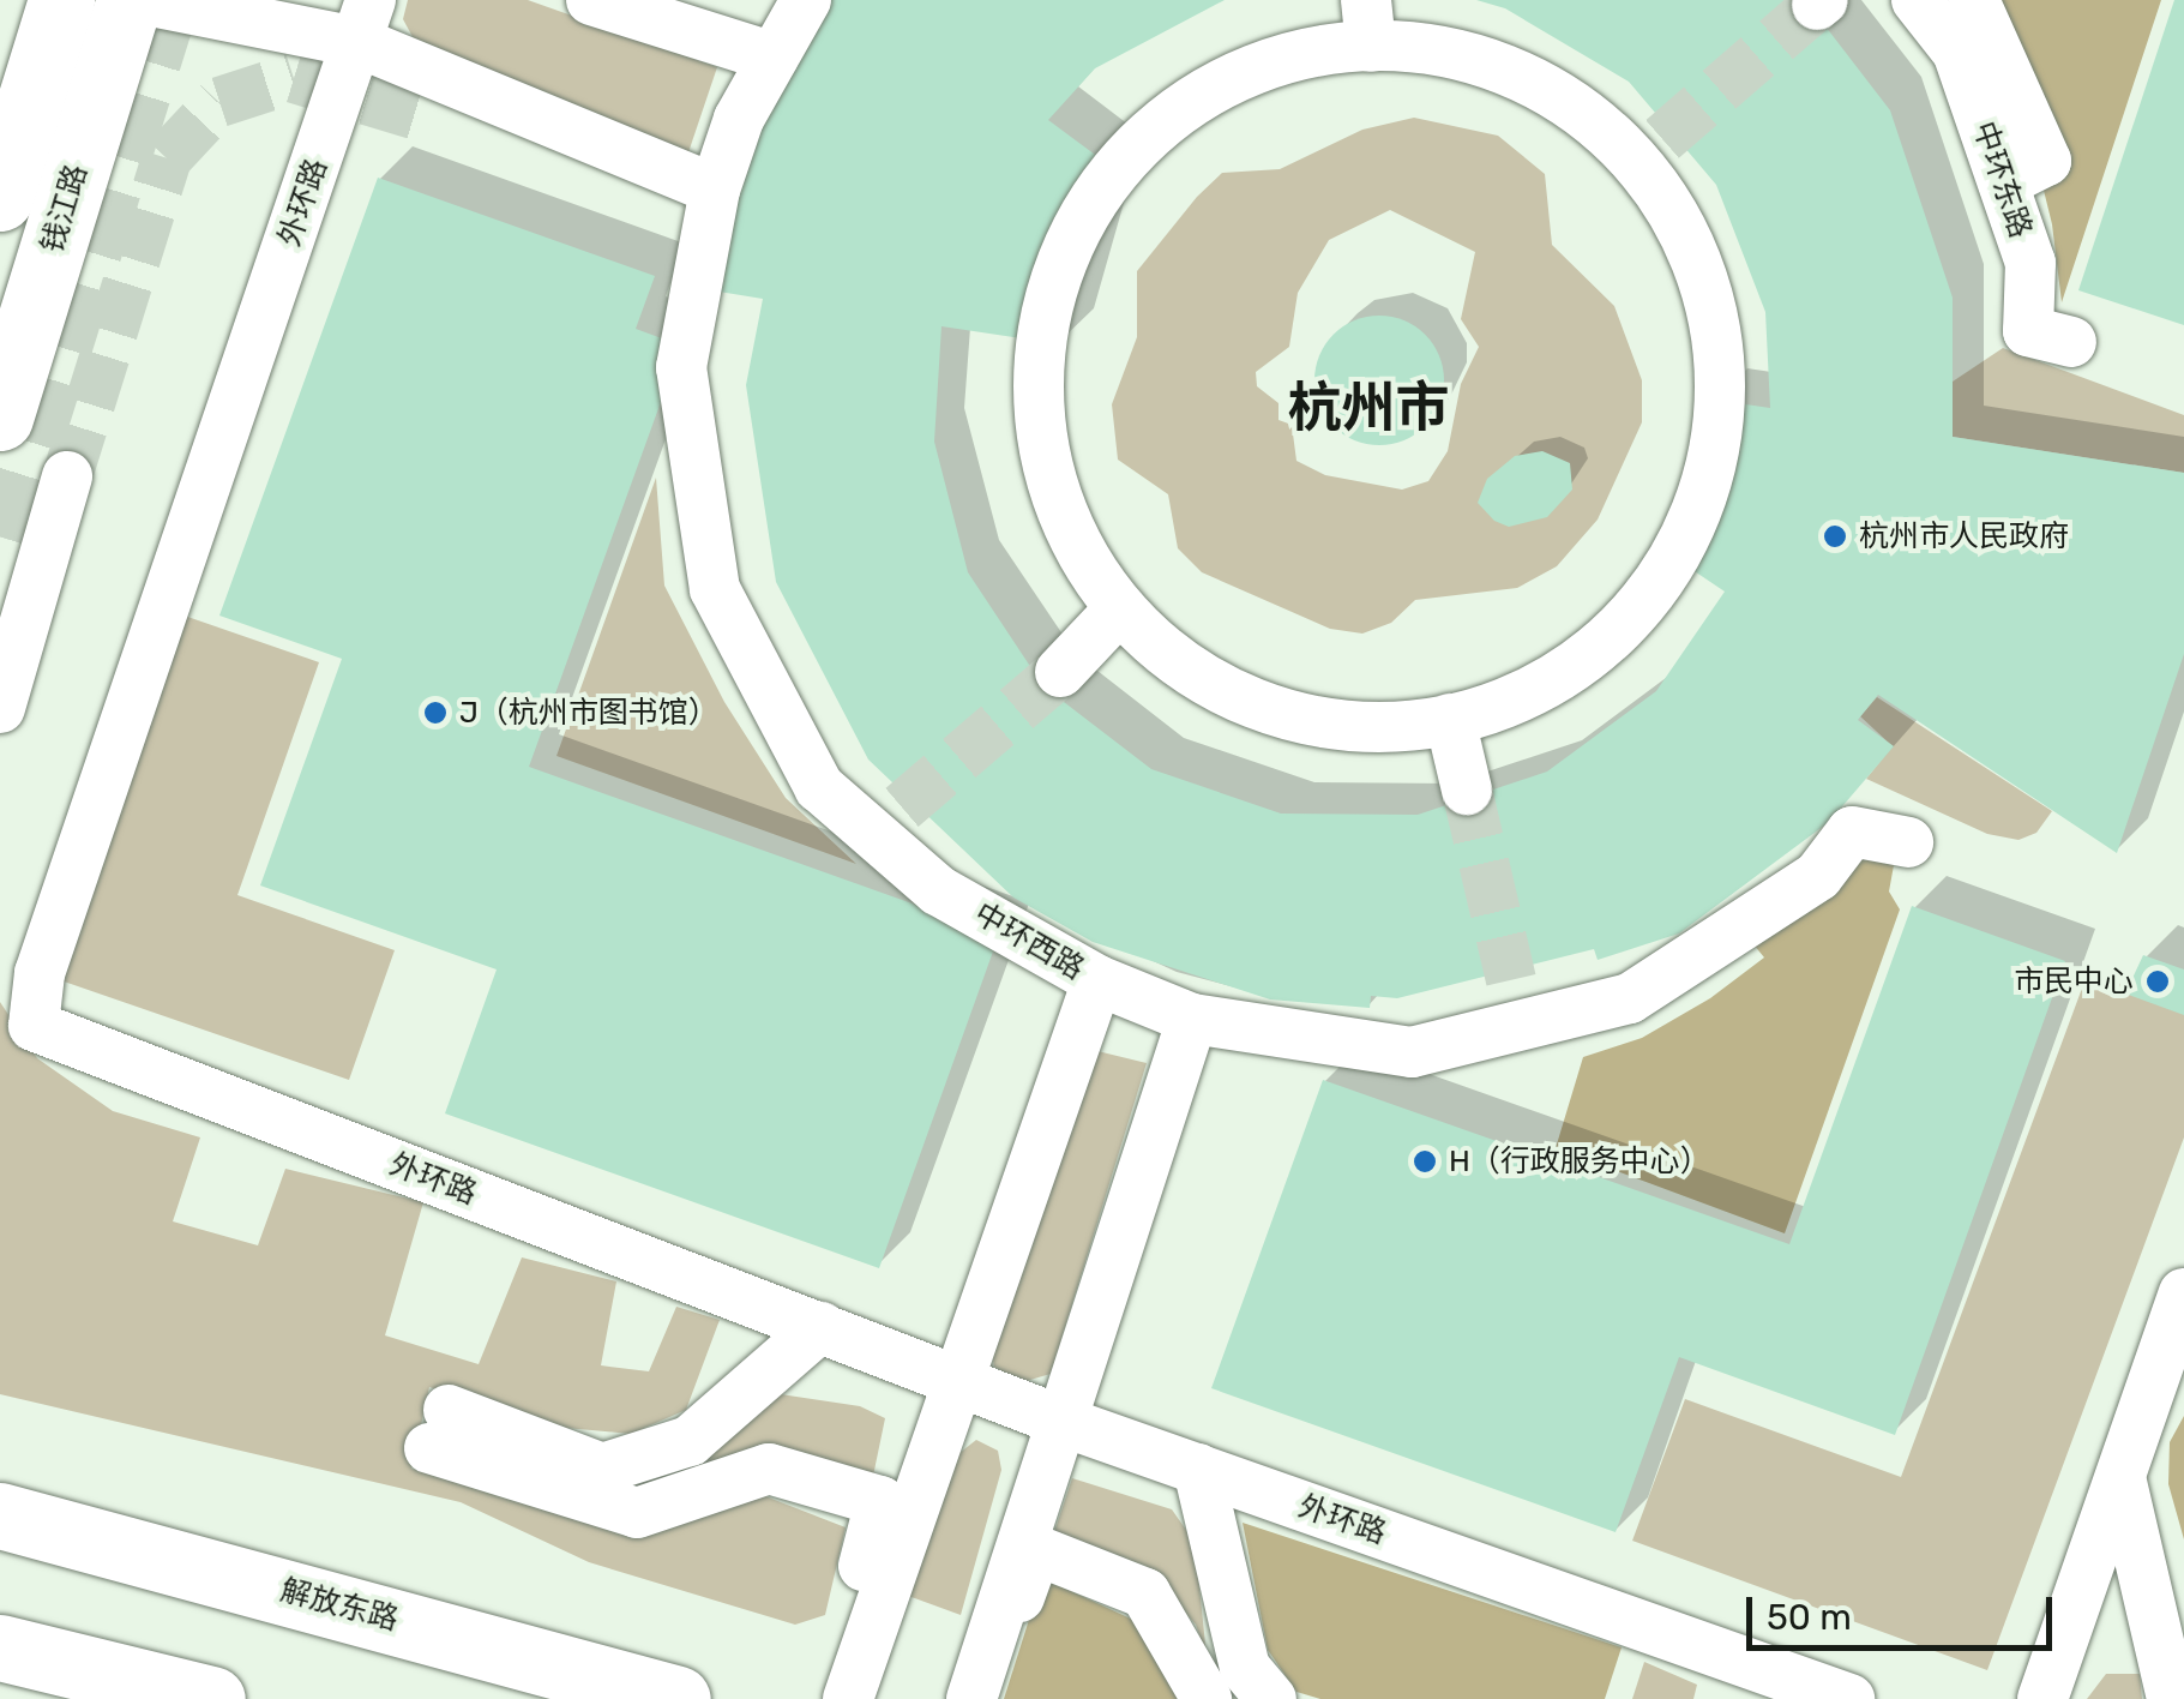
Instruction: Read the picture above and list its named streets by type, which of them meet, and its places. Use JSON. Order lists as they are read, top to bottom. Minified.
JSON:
{"streets":{"main road":["钱江路","解放东路"],"street":["中环东路","外环路","中环西路"]},"districts":["杭州市"],"places":["杭州市人民政府","J（杭州市图书馆）","市民中心","H（行政服务中心）"],"scale_bar":"50 m"}
